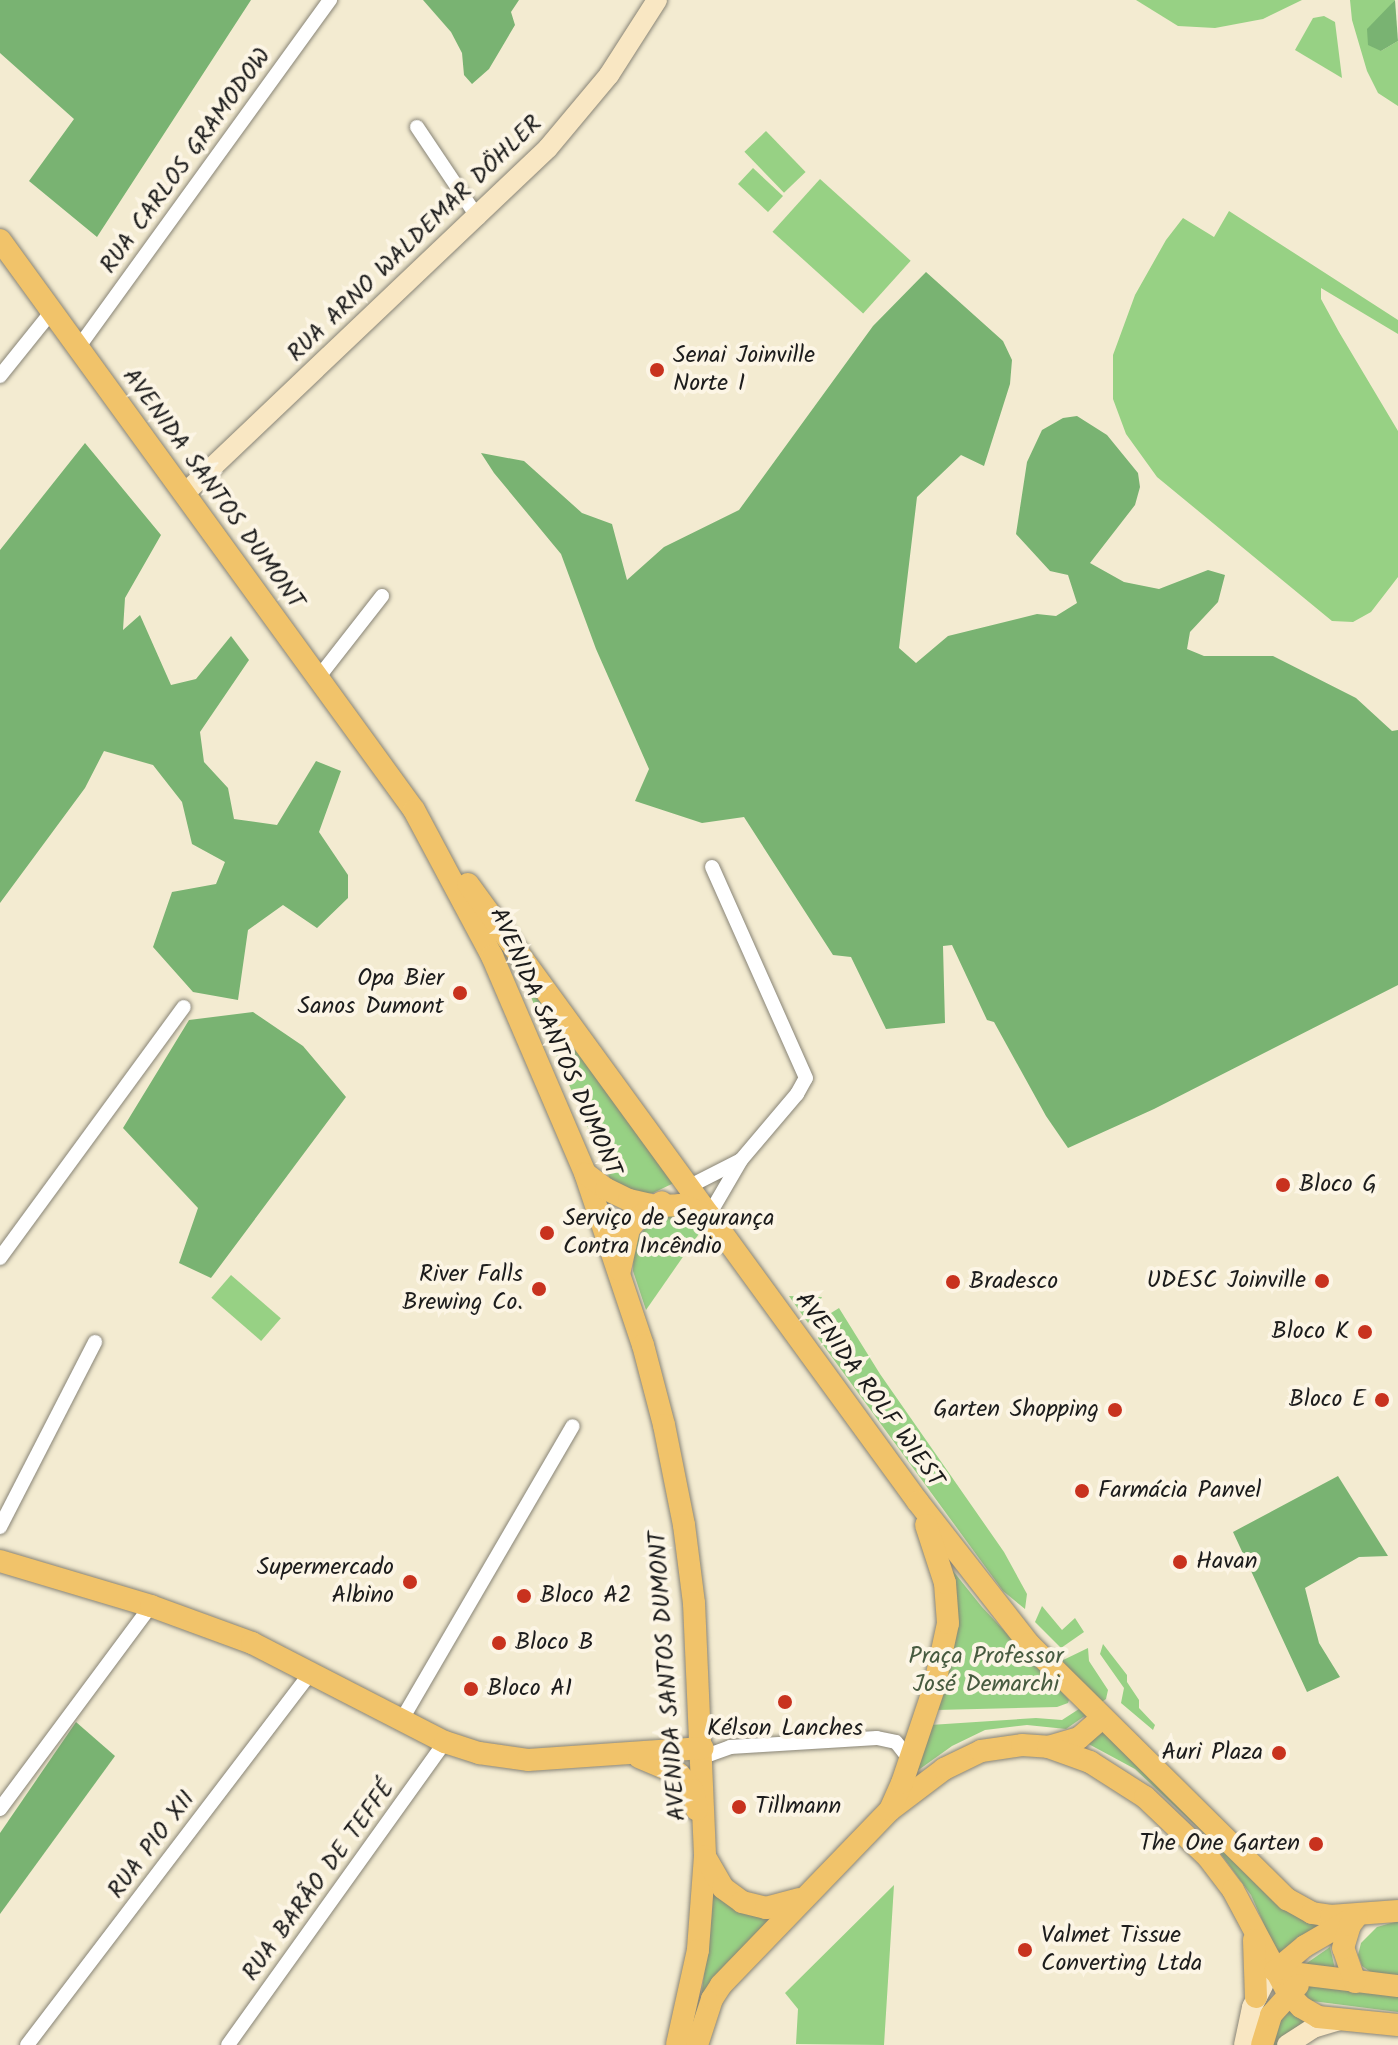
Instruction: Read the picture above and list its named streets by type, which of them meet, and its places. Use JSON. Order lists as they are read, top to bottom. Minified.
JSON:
{"streets":{"main road":["RUA ARNO WALDEMAR DÖHLER","AVENIDA SANTOS DUMONT","AVENIDA ROLF WIEST"],"street":["RUA CARLOS GRAMODOW","RUA PIO XII","RUA BARÃO DE TEFFÉ"]},"crossings":[["RUA CARLOS GRAMODOW","AVENIDA SANTOS DUMONT"],["RUA ARNO WALDEMAR DÖHLER","AVENIDA SANTOS DUMONT"],["AVENIDA SANTOS DUMONT","AVENIDA ROLF WIEST"]],"parks":["Praça Professor José Demarchi"],"places":["Senai Joinville Norte I","Opa Bier Sanos Dumont","Bloco G","Serviço de Segurança Contra Incêndio","UDESC Joinville","Bradesco","River Falls Brewing Co.","Bloco K","Bloco E","Garten Shopping","Farmácia Panvel","Havan","Supermercado Albino","Bloco A2","Bloco B","Bloco A1","Kélson Lanches","Auri Plaza","Tillmann","The One Garten","Valmet Tissue Converting Ltda"]}
